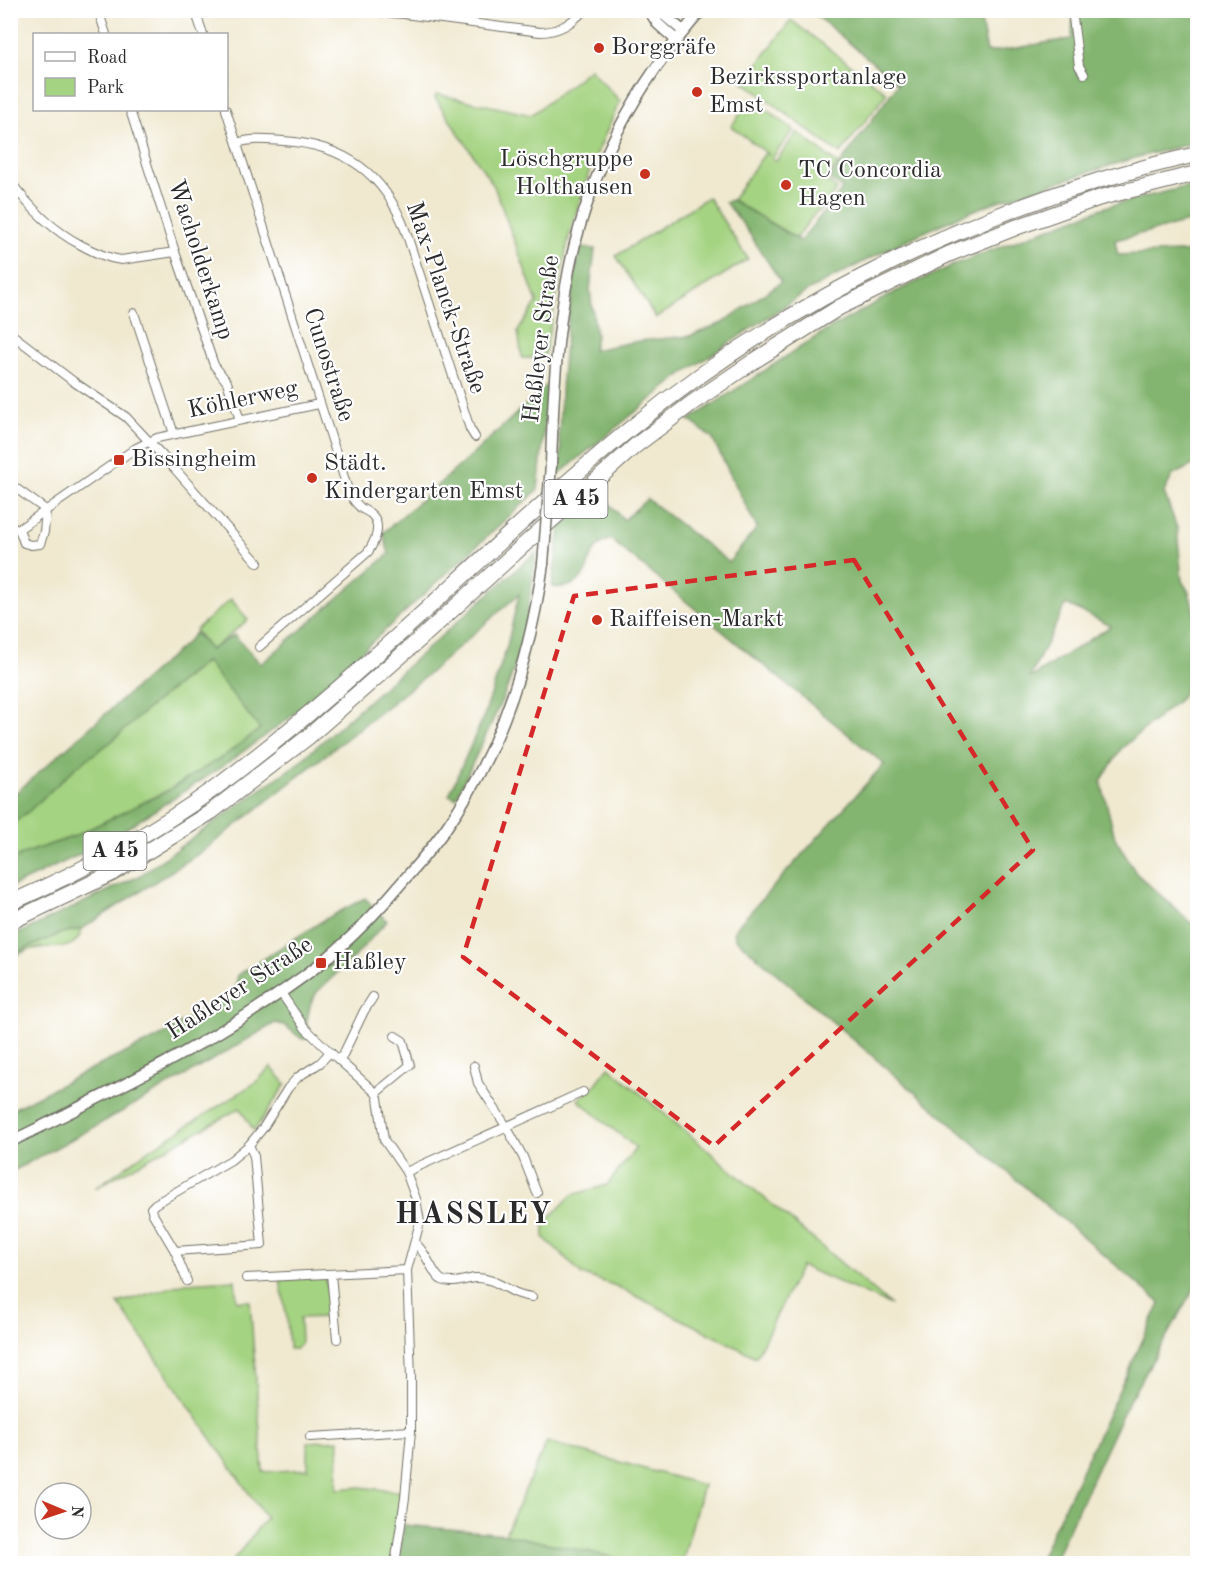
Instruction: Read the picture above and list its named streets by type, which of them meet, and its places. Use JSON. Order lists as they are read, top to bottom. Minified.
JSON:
{"streets":{"highway":["A 45"],"main road":["Haßleyer Straße"],"street":["Wacholderkamp","Max-Planck-Straße","Cunostraße","Köhlerweg"]},"crossings":[["Wacholderkamp","Köhlerweg"],["Max-Planck-Straße","Cunostraße"],["Cunostraße","Köhlerweg"]],"districts":["HASSLEY"],"places":{"other":["Borggräfe","Bezirkssportanlage Emst","Löschgruppe Holthausen","TC Concordia Hagen","Städt. Kindergarten Emst","Raiffeisen-Markt"],"transit":["Bissingheim","Haßley"]},"legend":["Road","Park"],"north":"right"}
